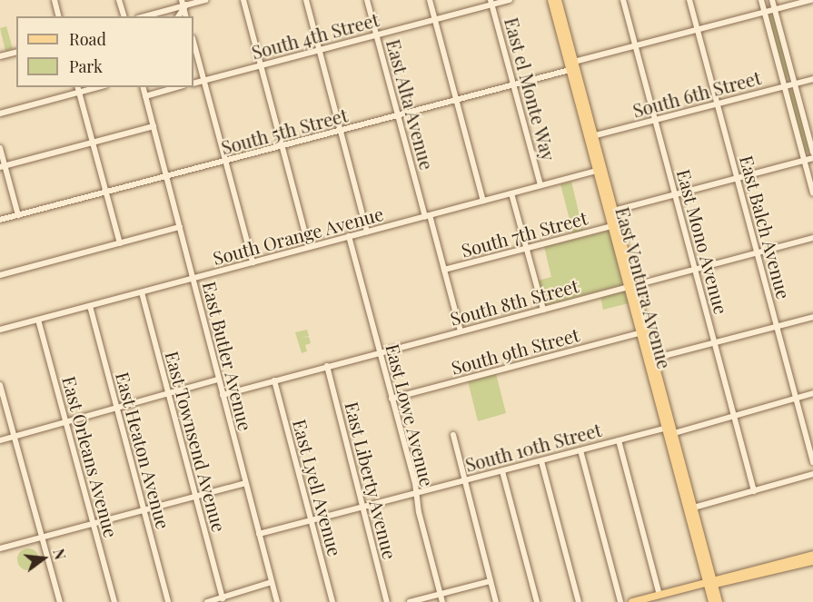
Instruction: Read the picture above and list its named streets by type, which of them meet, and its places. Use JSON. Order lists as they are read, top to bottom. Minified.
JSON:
{"streets":{"main road":["East Ventura Avenue"],"street":["South 4th Street","East el Monte Way","South 6th Street","East Alta Avenue","South 5th Street","East Balch Avenue","South 7th Street","South Orange Avenue","East Mono Avenue","South 8th Street","South 9th Street","East Butler Avenue","East Lowe Avenue","East Townsend Avenue","South 10th Street","East Heaton Avenue","East Orleans Avenue","East Liberty Avenue","East Lyell Avenue"]},"crossings":[["South 4th Street","East el Monte Way"],["South 4th Street","East Alta Avenue"],["East el Monte Way","South 5th Street"],["East el Monte Way","South Orange Avenue"],["South 6th Street","East Balch Avenue"],["South 6th Street","East Mono Avenue"],["South 6th Street","East Ventura Avenue"],["East Alta Avenue","South 5th Street"],["East Alta Avenue","South 7th Street"],["East Alta Avenue","South Orange Avenue"],["East Alta Avenue","South 8th Street"],["South 5th Street","East Balch Avenue"],["South 5th Street","East Mono Avenue"],["South 5th Street","East Ventura Avenue"],["South 5th Street","East Butler Avenue"],["East Balch Avenue","South 8th Street"],["South 7th Street","East Ventura Avenue"],["South Orange Avenue","East Ventura Avenue"],["South Orange Avenue","East Butler Avenue"],["South Orange Avenue","East Lowe Avenue"],["South Orange Avenue","East Townsend Avenue"],["South Orange Avenue","East Heaton Avenue"],["South Orange Avenue","East Orleans Avenue"],["East Mono Avenue","South 8th Street"],["East Ventura Avenue","South 8th Street"],["East Ventura Avenue","South 9th Street"],["East Ventura Avenue","South 10th Street"],["South 8th Street","East Butler Avenue"],["South 8th Street","East Lowe Avenue"],["South 8th Street","East Liberty Avenue"],["South 8th Street","East Lyell Avenue"],["South 9th Street","East Lowe Avenue"],["East Butler Avenue","South 10th Street"],["East Lowe Avenue","South 10th Street"],["South 10th Street","East Liberty Avenue"],["South 10th Street","East Lyell Avenue"]],"legend":["Road","Park"],"north":"right"}
